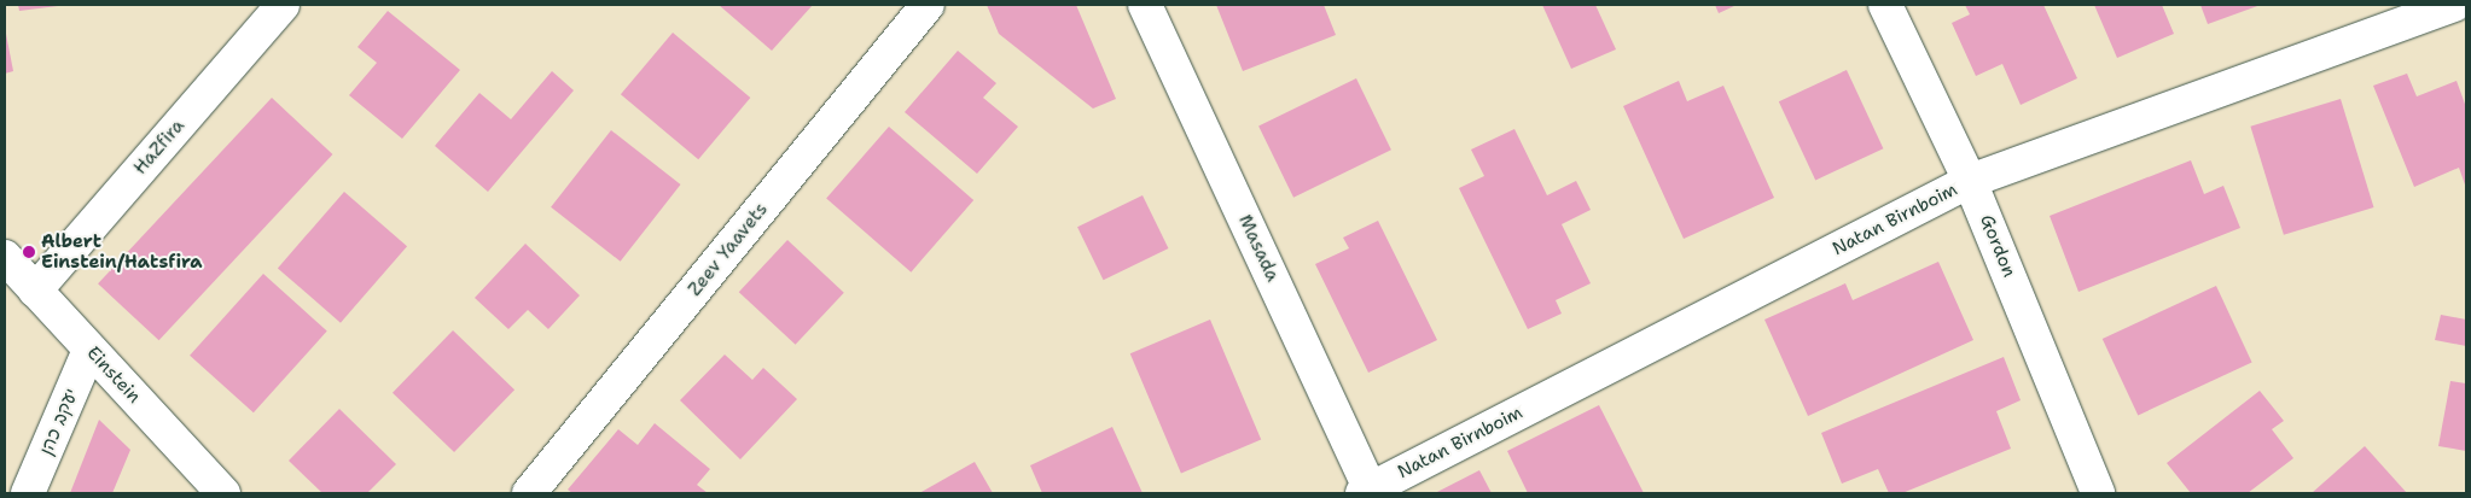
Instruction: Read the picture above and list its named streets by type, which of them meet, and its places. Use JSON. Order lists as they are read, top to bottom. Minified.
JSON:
{"streets":{"street":["HaZfira","Natan Birnboim","Gordon","Masada","Zeev Yaavets","Einstein","יעקב כהן"]},"crossings":[["HaZfira","Einstein"],["Natan Birnboim","Gordon"],["Natan Birnboim","Masada"],["Einstein","יעקב כהן"]],"places":["Albert Einstein/Hatsfira"]}
